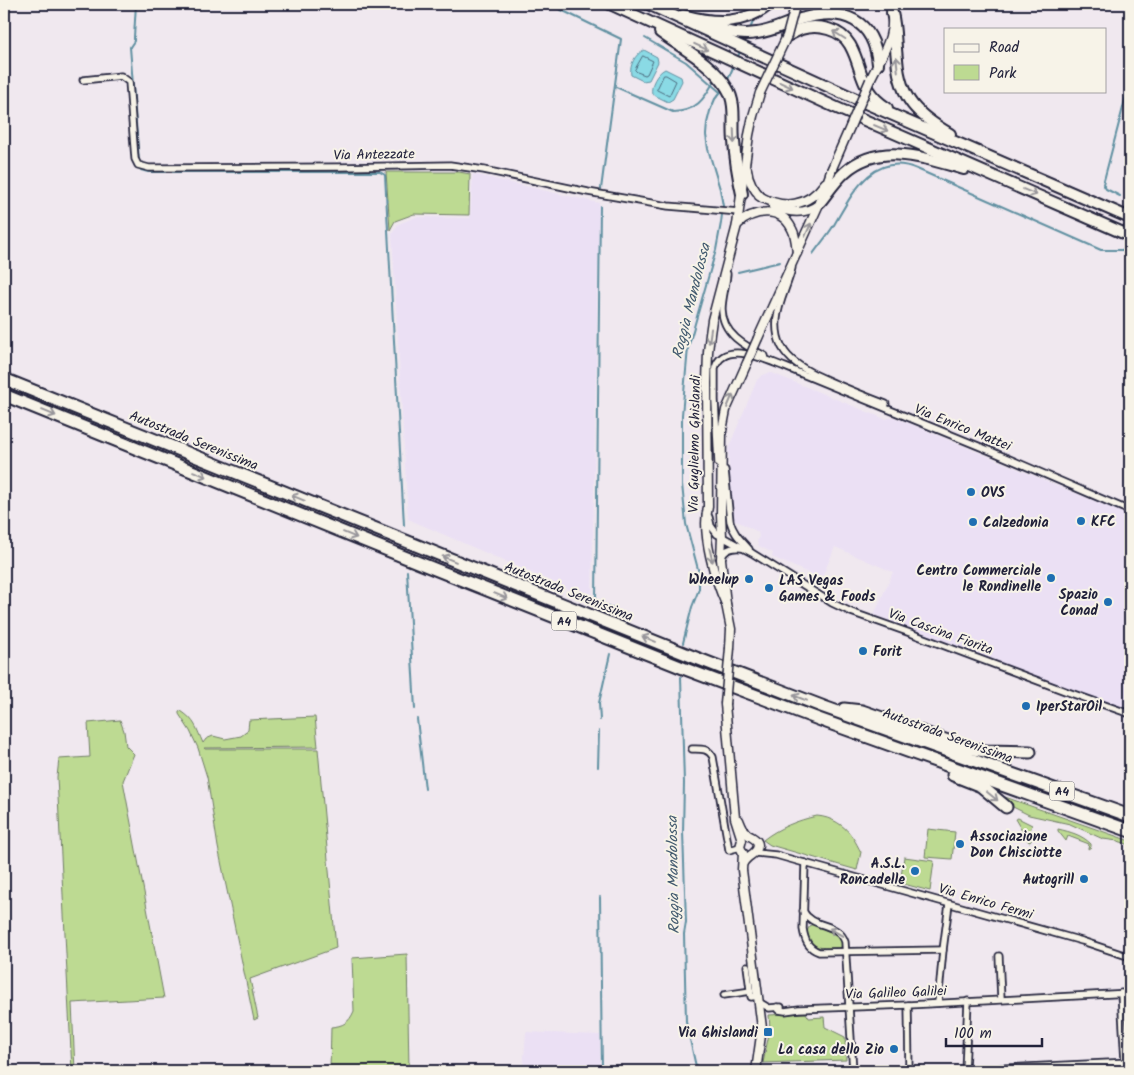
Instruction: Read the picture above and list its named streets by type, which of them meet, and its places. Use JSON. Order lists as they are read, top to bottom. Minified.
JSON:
{"streets":{"highway":["Autostrada Serenissima","A4"],"street":["Via Antezzate","Via Enrico Mattei","Via Guglielmo Ghislandi","Via Cascina Fiorita","Via Enrico Fermi","Via Galileo Galilei"]},"crossings":[["Via Antezzate","Via Guglielmo Ghislandi"],["Via Guglielmo Ghislandi","Via Enrico Fermi"]],"water":["Roggia Mandolossa"],"places":{"other":["OVS","KFC","Calzedonia","Centro Commerciale le Rondinelle","Wheelup","LAS Vegas Games & Foods","Spazio Conad","Forit","IperStarOil","Associazione Don Chisciotte","A.S.L. Roncadelle","Autogrill","La casa dello Zio"],"transit":["Via Ghislandi"]},"legend":["Road","Park"],"scale_bar":"100 m"}
